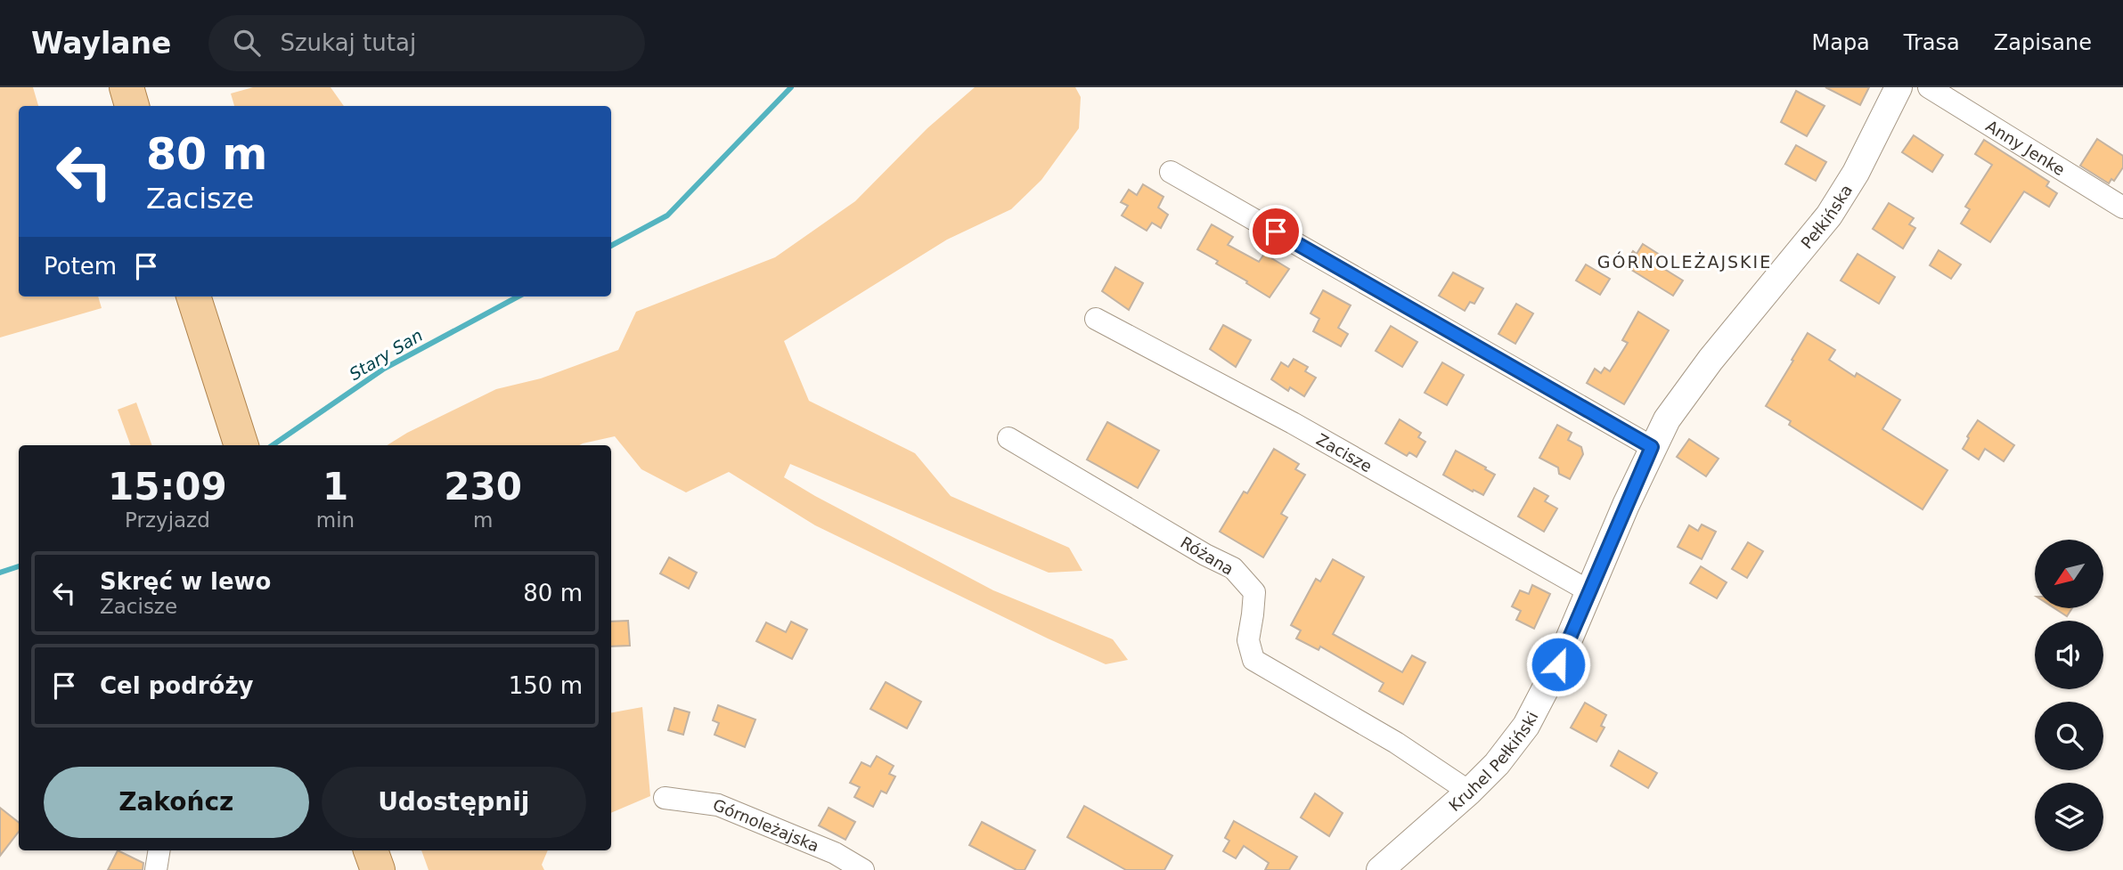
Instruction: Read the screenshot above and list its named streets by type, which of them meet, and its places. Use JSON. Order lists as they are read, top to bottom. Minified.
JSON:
{"streets":{"street":["Anny Jenke","Pełkińska","Zacisze","Różana","Kruhel Pełkiński","Górnoleżajska"]},"crossings":[["Pełkińska","Kruhel Pełkiński"],["Zacisze","Kruhel Pełkiński"],["Różana","Kruhel Pełkiński"]],"districts":["GÓRNOLEŻAJSKIE"],"water":["Stary San"],"north":"bottom left","page":{"header":"Waylane","search":"Szukaj tutaj","nav":["Mapa","Trasa","Zapisane"],"turn":["80 m","Zacisze"],"then":"Potem","eta":["15:09","Przyjazd","1","min","230","m"],"list":[{"name":"Skręć w lewo","note":"Zacisze","value":"80 m"},{"name":"Cel podróży","value":"150 m"}],"buttons":["Zakończ","Udostępnij"]}}
